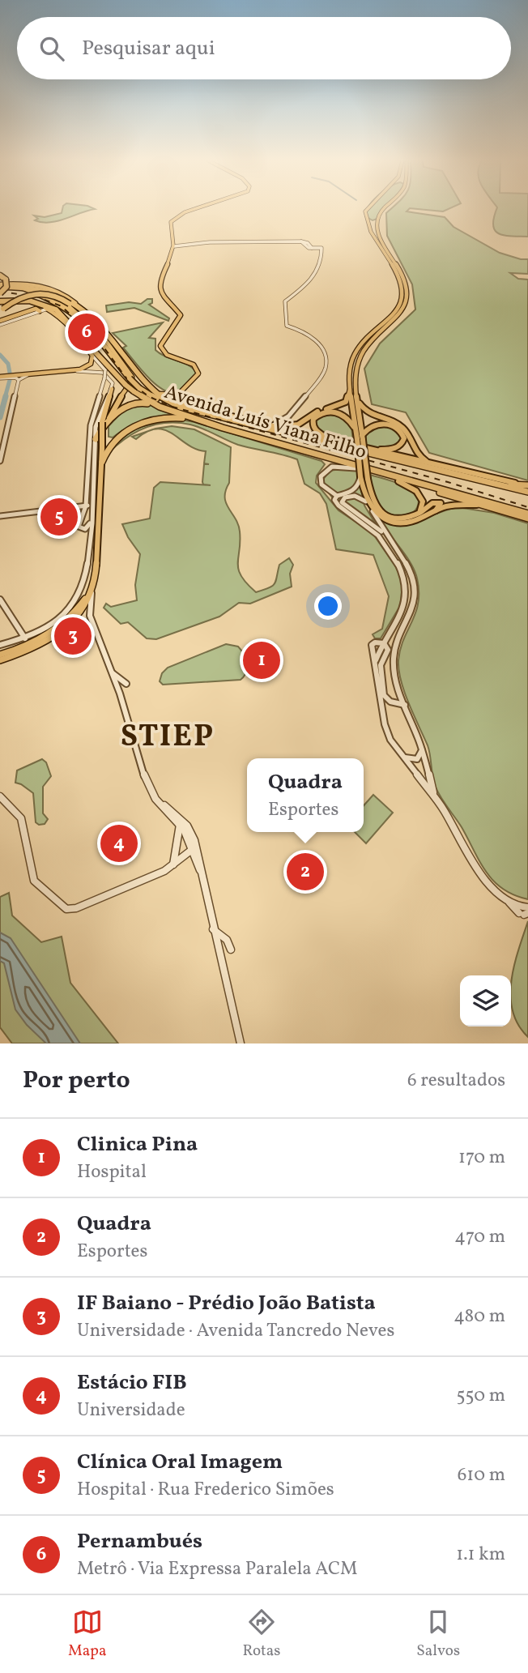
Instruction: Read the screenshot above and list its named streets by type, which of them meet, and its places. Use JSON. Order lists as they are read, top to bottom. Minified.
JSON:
{"streets":{"highway":["Avenida Luís Viana Filho"]},"districts":["STIEP"],"page":{"search":"Pesquisar aqui","pins":["6","5","3","1","4","2"],"popup":["Quadra","Esportes"],"heading":["Por perto","6 resultados"],"list":[{"mark":"1","name":"Clinica Pina","note":"Hospital","value":"170 m"},{"mark":"2","name":"Quadra","note":"Esportes","value":"470 m"},{"mark":"3","name":"IF Baiano - Prédio João Batista","note":"Universidade · Avenida Tancredo Neves","value":"480 m"},{"mark":"4","name":"Estácio FIB","note":"Universidade","value":"550 m"},{"mark":"5","name":"Clínica Oral Imagem","note":"Hospital · Rua Frederico Simões","value":"610 m"},{"mark":"6","name":"Pernambués","note":"Metrô · Via Expressa Paralela ACM","value":"1.1 km"}],"nav":["Mapa","Rotas","Salvos"]}}
